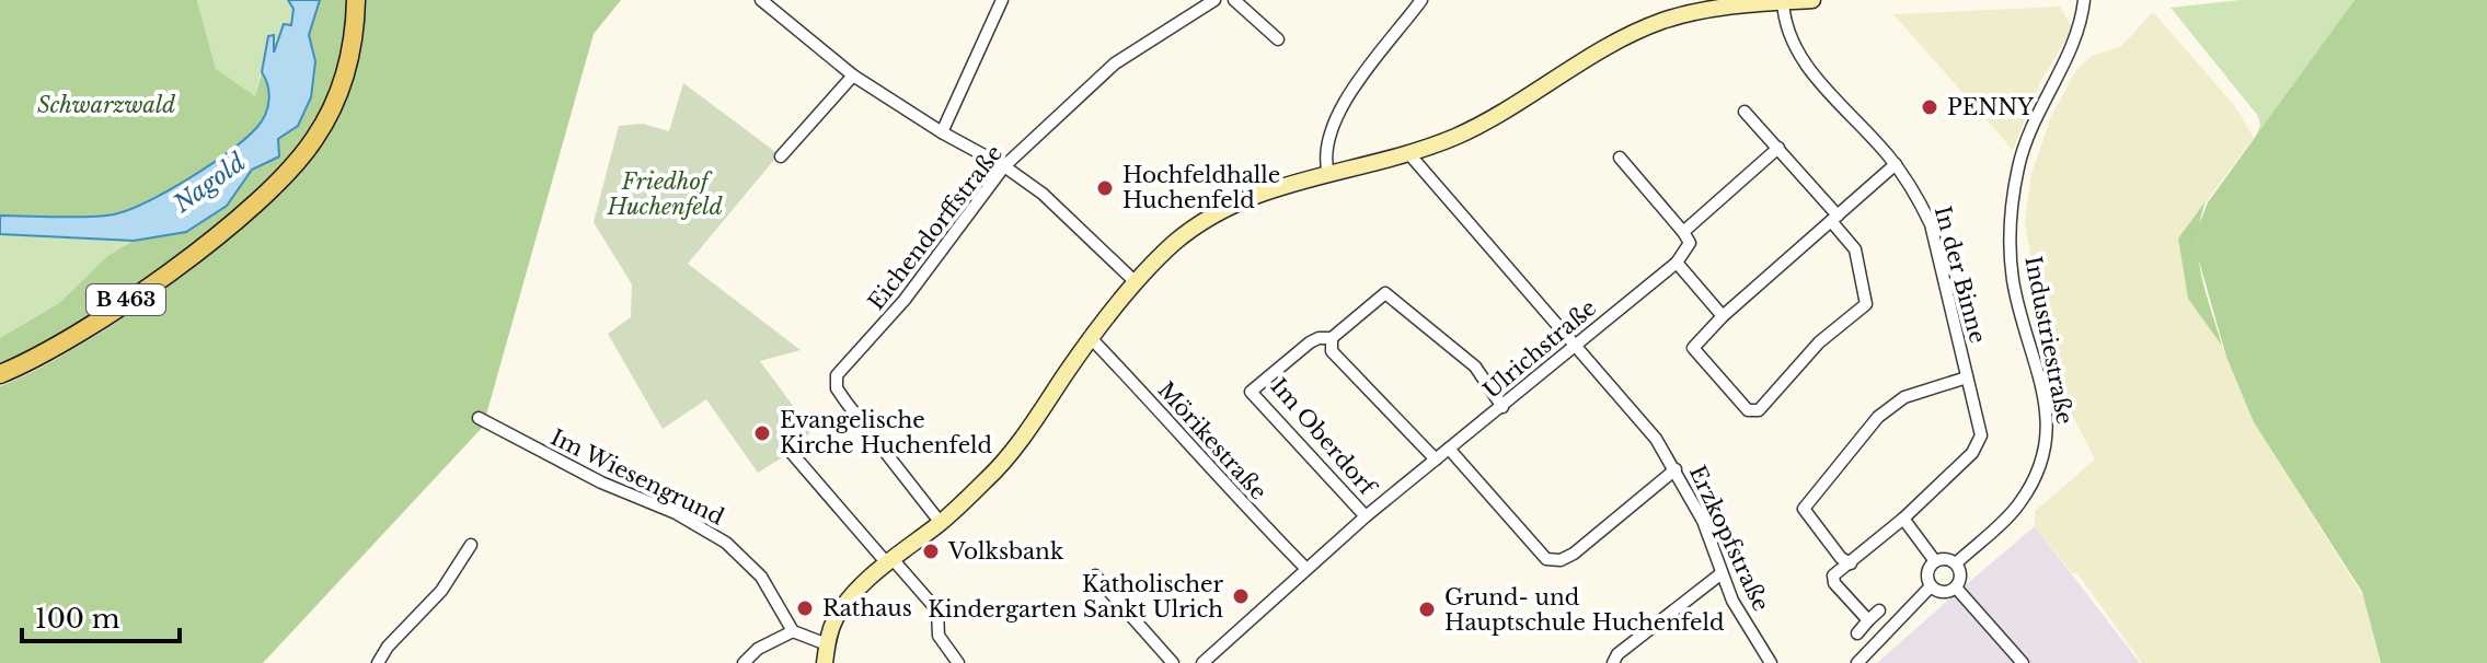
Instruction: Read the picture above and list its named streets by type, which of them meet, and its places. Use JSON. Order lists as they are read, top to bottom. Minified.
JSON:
{"streets":{"main road":["B 463"],"street":["Eichendorffstraße","In der Binne","Industriestraße","Ulrichstraße","Im Oberdorf","Mörikestraße","Im Wiesengrund","Erzkopfstraße"]},"crossings":[["Ulrichstraße","Im Oberdorf"],["Ulrichstraße","Mörikestraße"],["Ulrichstraße","Erzkopfstraße"]],"water":["Nagold"],"parks":["Schwarzwald","Friedhof Huchenfeld"],"places":["PENNY","Hochfeldhalle Huchenfeld","Evangelische Kirche Huchenfeld","Volksbank","Katholischer Kindergarten Sankt Ulrich","Rathaus","Grund- und Hauptschule Huchenfeld"],"scale_bar":"100 m"}
